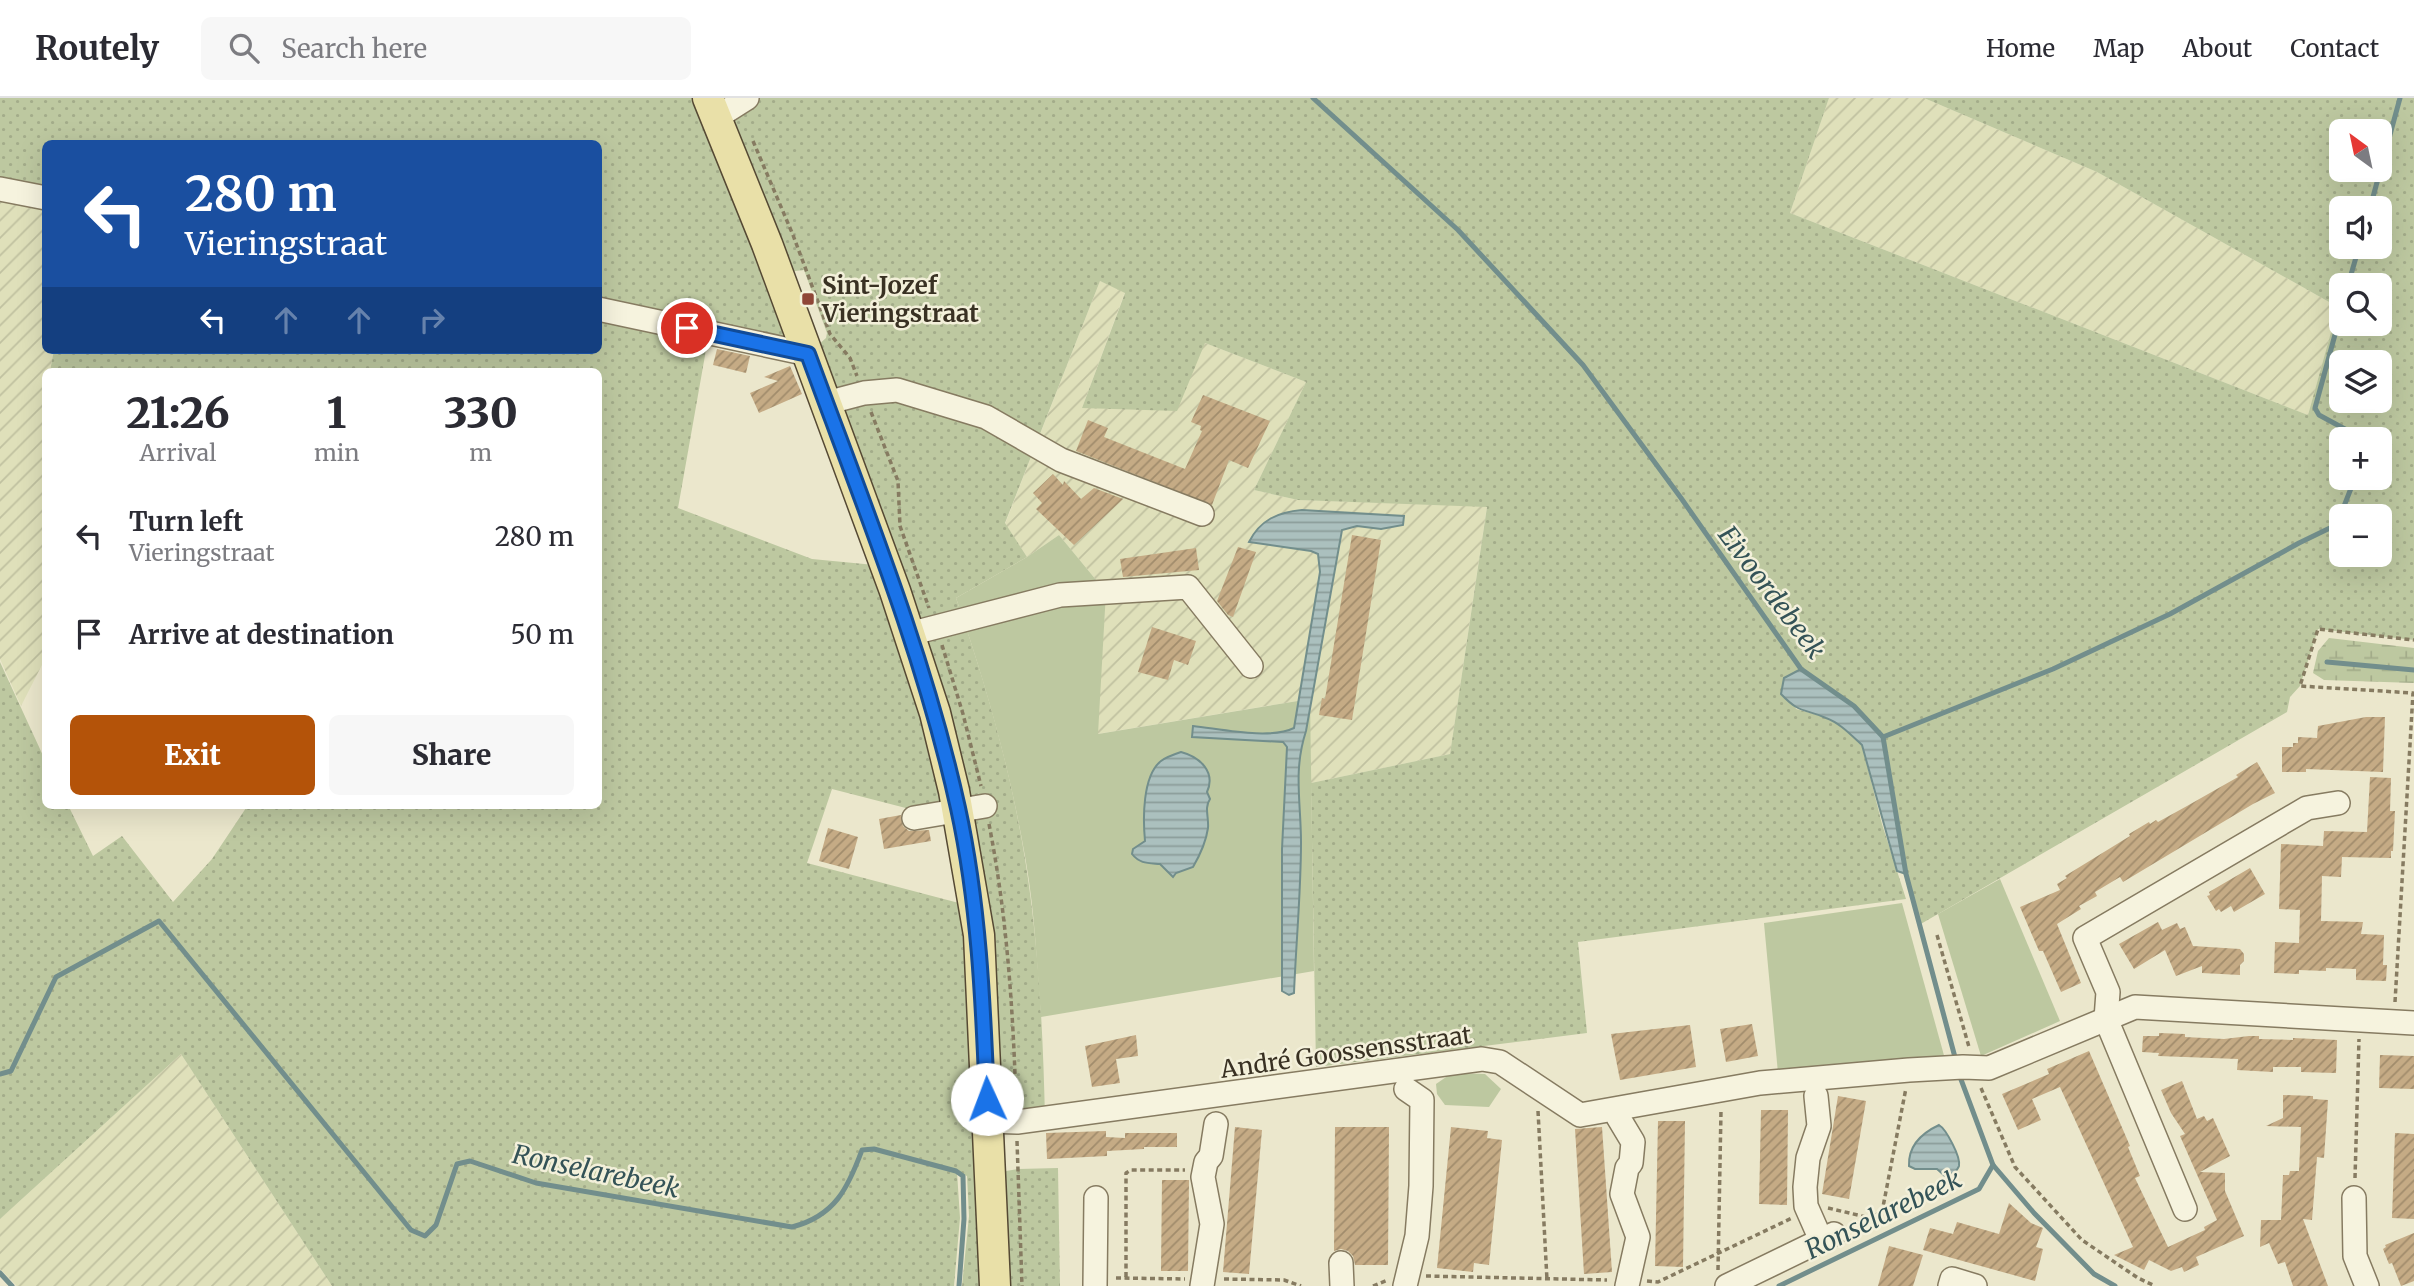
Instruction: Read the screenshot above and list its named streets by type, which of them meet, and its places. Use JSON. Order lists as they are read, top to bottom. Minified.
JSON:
{"streets":{"street":["André Goossensstraat"]},"water":["Eivoordebeek","Ronselarebeek"],"places":{"transit":["Sint-Jozef Vieringstraat"]},"north":"top left","page":{"header":"Routely","search":"Search here","nav":["Home","Map","About","Contact"],"map_buttons":["+","−"],"turn":["280 m","Vieringstraat"],"eta":["21:26","Arrival","1","min","330","m"],"list":[{"name":"Turn left","note":"Vieringstraat","value":"280 m"},{"name":"Arrive at destination","value":"50 m"}],"buttons":["Exit","Share"]}}
